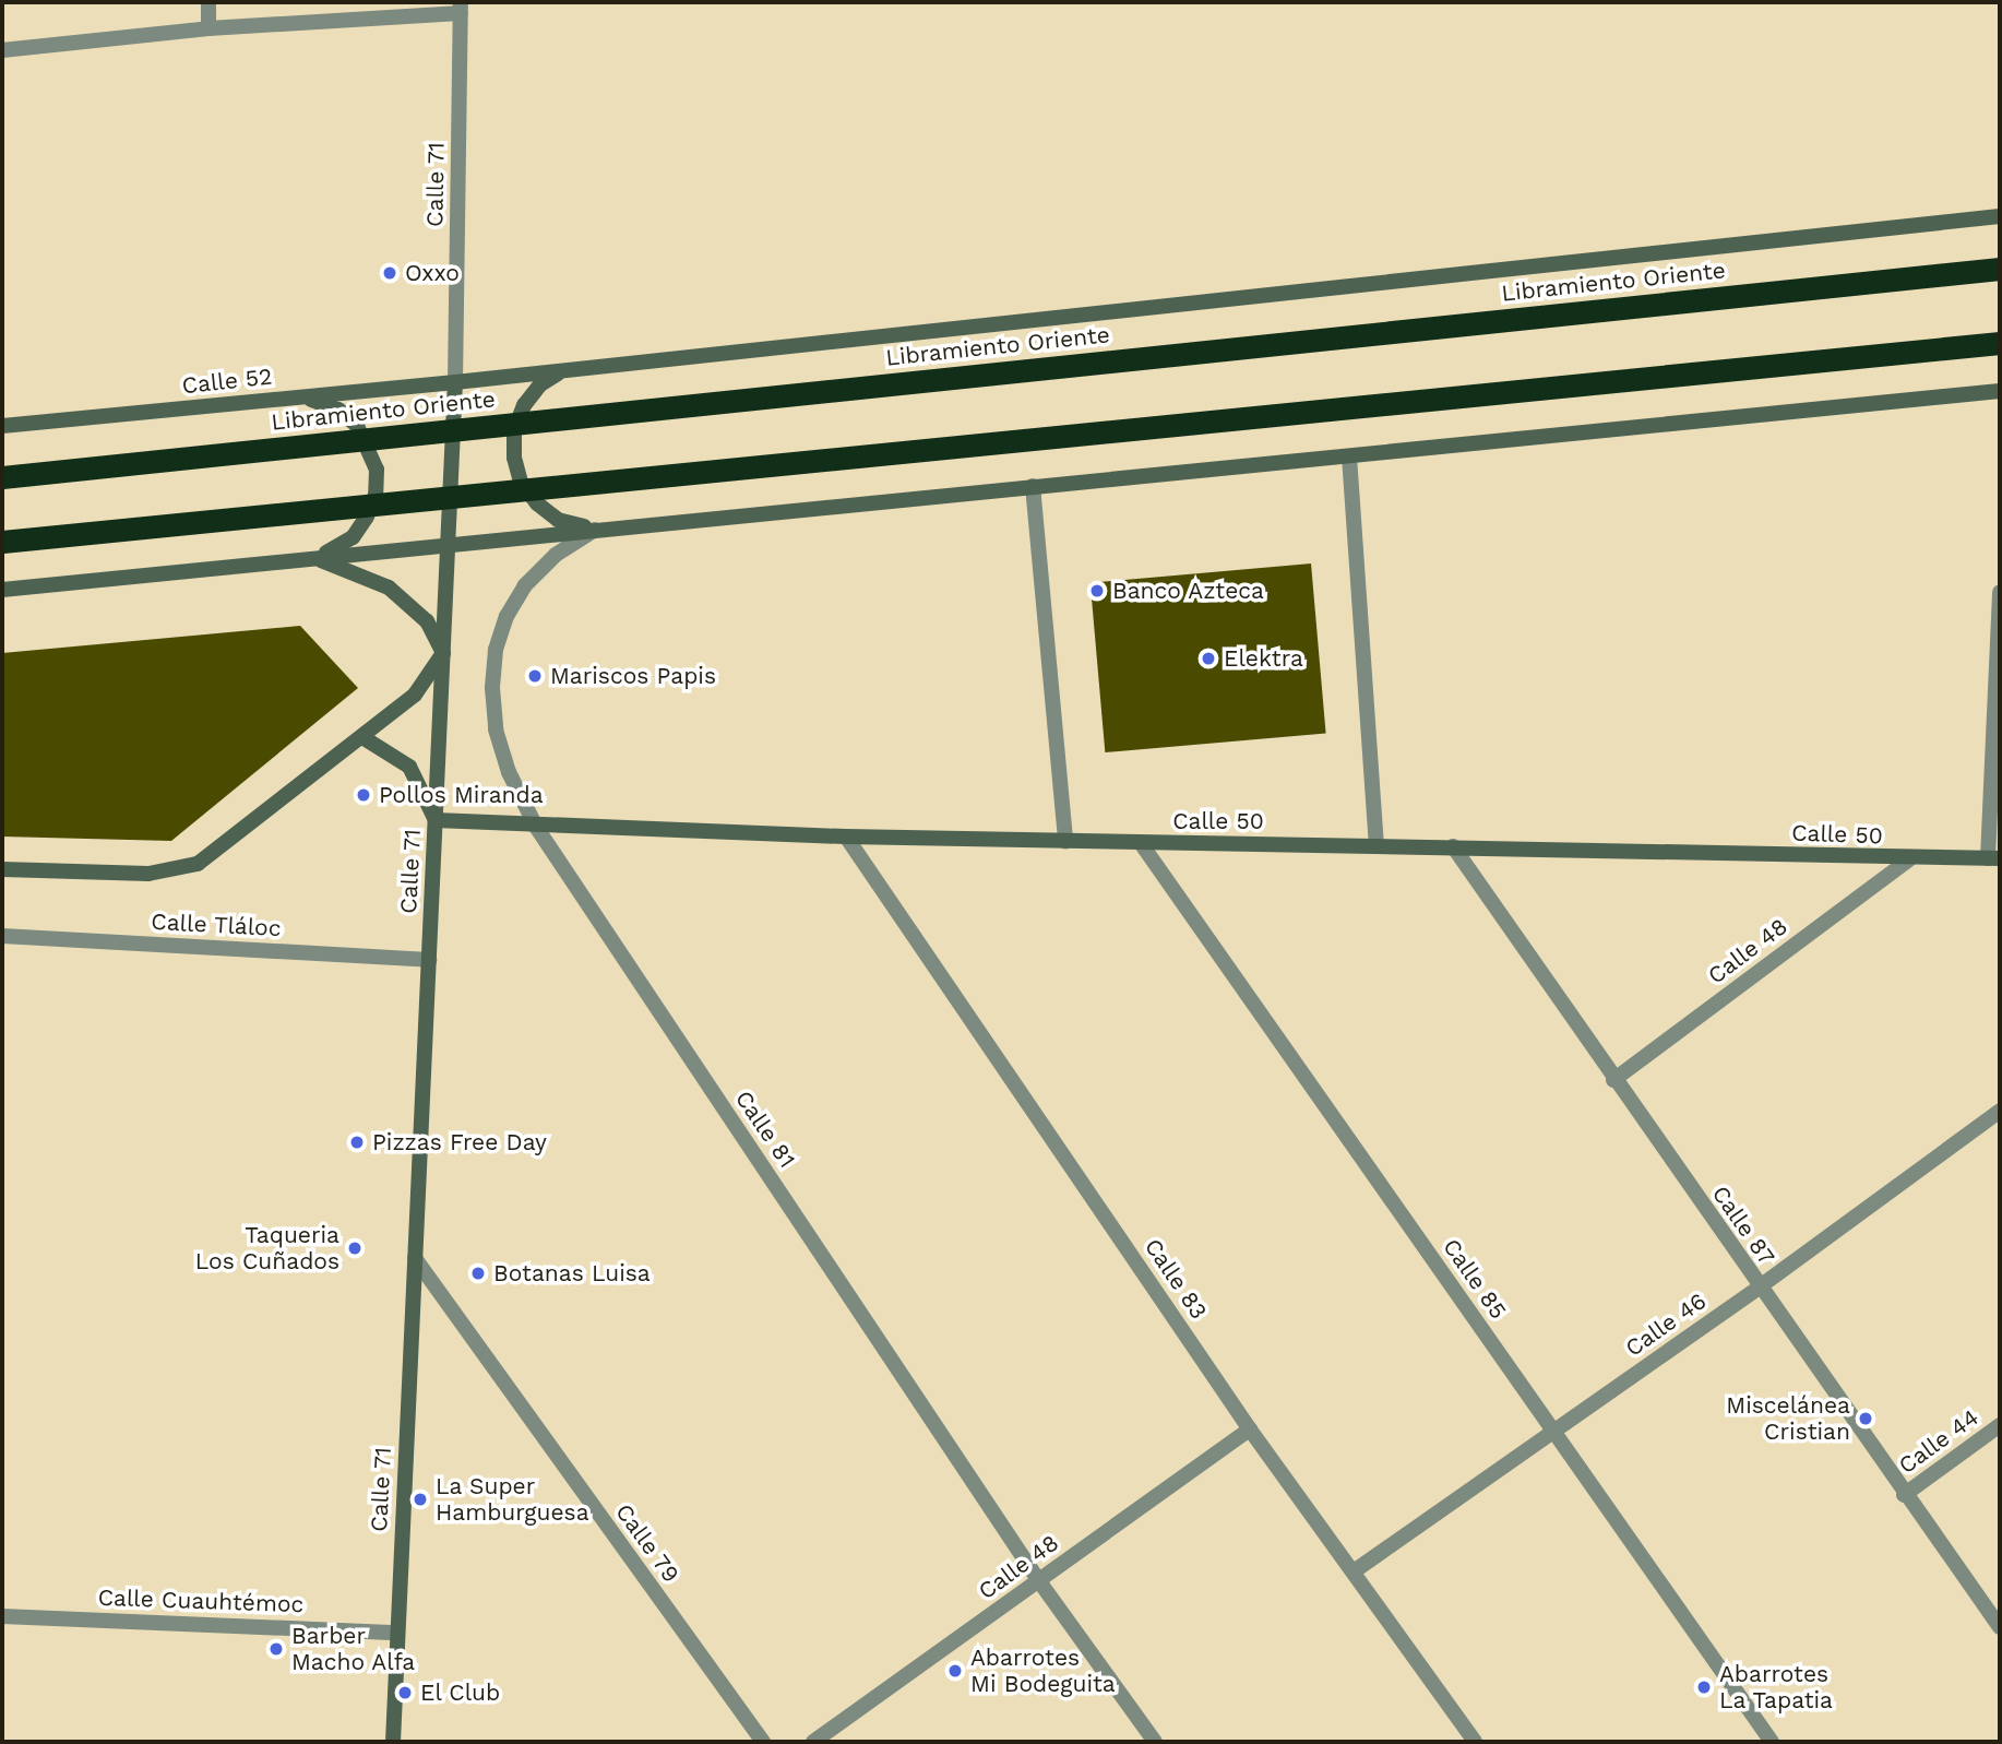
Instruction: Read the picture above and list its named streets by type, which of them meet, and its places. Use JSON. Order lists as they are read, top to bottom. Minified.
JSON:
{"streets":{"highway":["Libramiento Oriente"],"main road":["Calle 71","Calle 52","Calle 50","Calle Tláloc"],"street":["Calle 48","Calle 81","Calle 87","Calle 83","Calle 85","Calle 46","Calle 44","Calle 79","Calle Cuauhtémoc"]},"crossings":[["Calle 71","Libramiento Oriente"],["Calle 71","Calle 52"],["Calle 71","Calle 50"],["Calle 71","Calle Tláloc"],["Calle 71","Calle 79"],["Calle 71","Calle Cuauhtémoc"],["Libramiento Oriente","Calle 52"],["Calle 50","Calle 48"],["Calle 50","Calle 81"],["Calle 50","Calle 87"],["Calle 50","Calle 83"],["Calle 50","Calle 85"],["Calle 48","Calle 81"],["Calle 48","Calle 87"],["Calle 48","Calle 83"],["Calle 87","Calle 46"],["Calle 87","Calle 44"],["Calle 83","Calle 46"],["Calle 85","Calle 46"]],"places":["Oxxo","Banco Azteca","Elektra","Mariscos Papis","Pollos Miranda","Pizzas Free Day","Taqueria Los Cuñados","Botanas Luisa","Miscelánea Cristian","La Super Hamburguesa","Barber Macho Alfa","Abarrotes Mi Bodeguita","Abarrotes La Tapatia","El Club"]}
